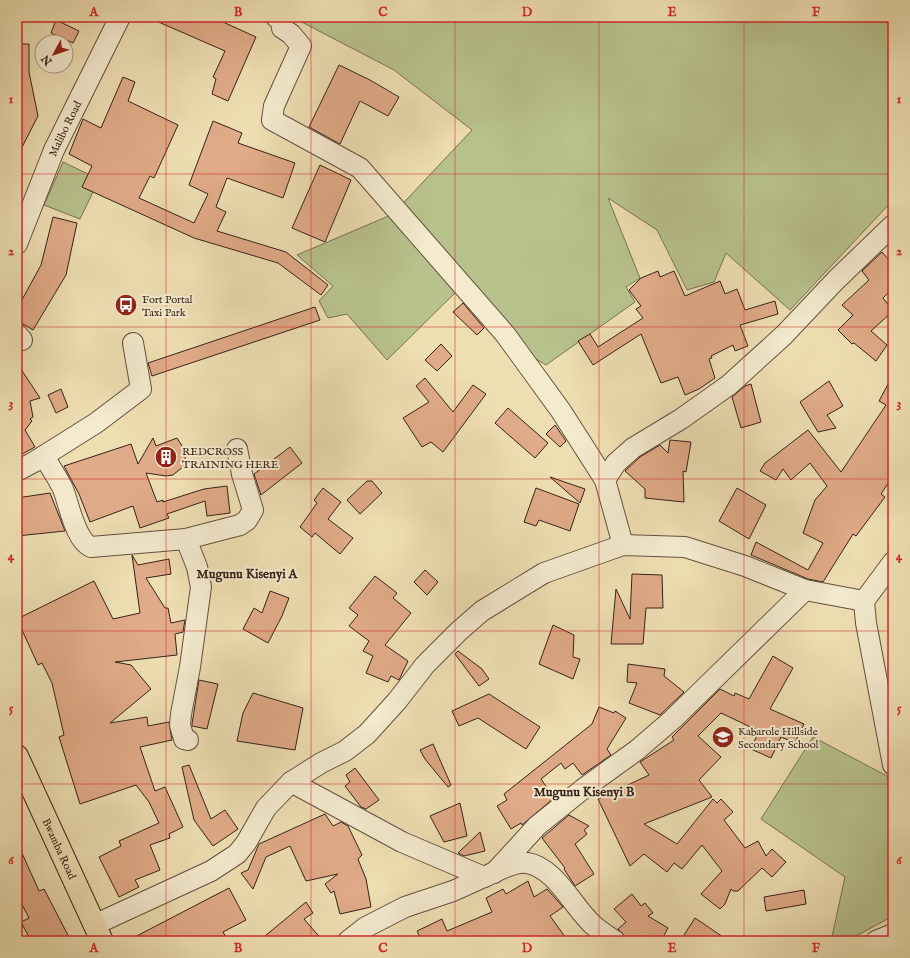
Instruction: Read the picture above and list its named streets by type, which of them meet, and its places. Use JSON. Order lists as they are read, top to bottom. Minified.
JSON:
{"streets":{"main road":["Bwamba Road"],"street":["Malibo Road"]},"districts":["Mugunu Kisenyi A","Mugunu Kisenyi B"],"places":{"bus stop":["Fort Portal Taxi Park"],"building":["REDCROSS TRAINING HERE"],"school or university":["Kabarole Hillside Secondary School"]},"north":"bottom left","grid":{"columns":["A","B","C","D","E","F"],"rows":["1","2","3","4","5","6"]}}
